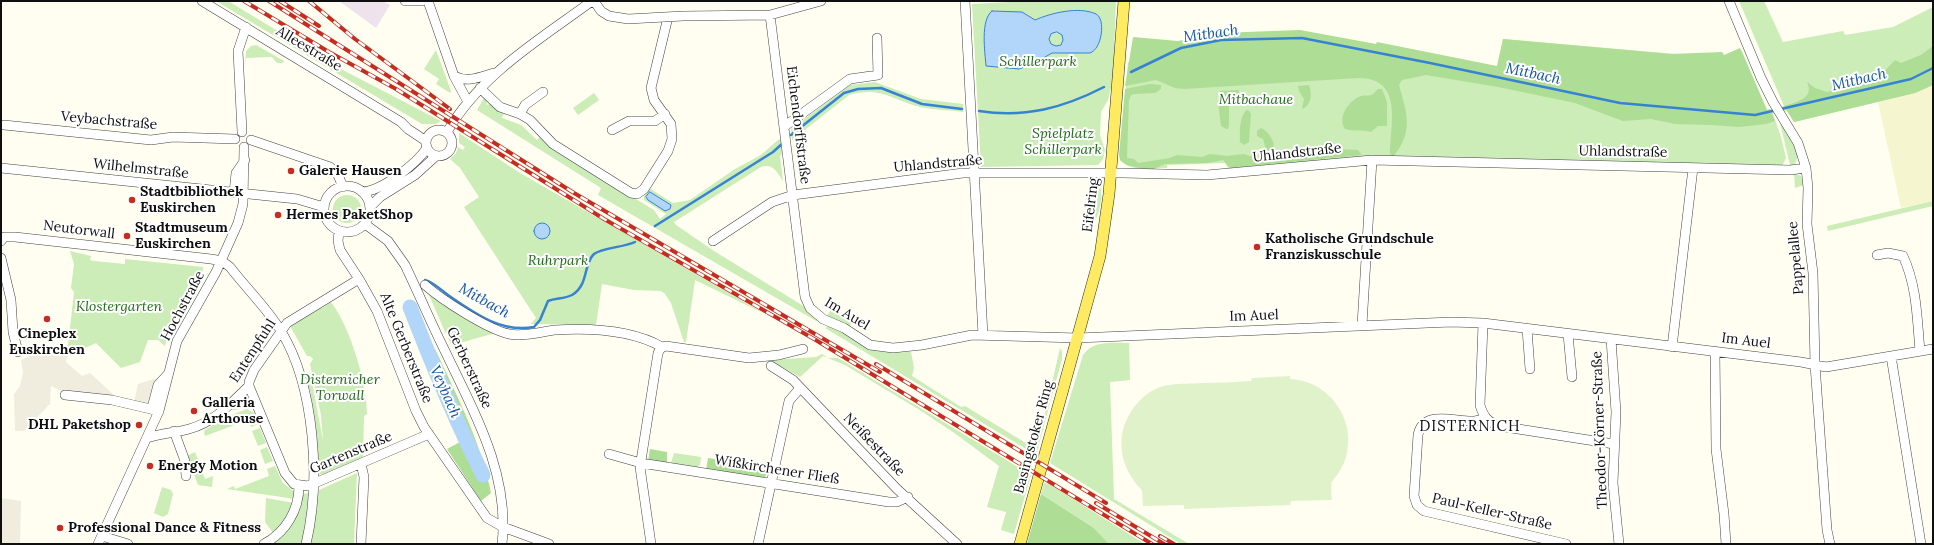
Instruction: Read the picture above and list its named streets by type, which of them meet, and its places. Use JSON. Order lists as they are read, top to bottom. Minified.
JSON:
{"streets":{"main road":["Eifelring","Basingstoker Ring"],"street":["Alleestraße","Veybachstraße","Eichendorffstraße","Uhlandstraße","Wilhelmstraße","Neutorwall","Pappelallee","Hochstraße","Im Auel","Alte Gerberstraße","Entenpfuhl","Gerberstraße","Theodor-Körner-Straße","Neißestraße","Gartenstraße","Wißkirchener Fließ","Paul-Keller-Straße"]},"crossings":[["Veybachstraße","Hochstraße"],["Eichendorffstraße","Uhlandstraße"],["Eichendorffstraße","Im Auel"],["Uhlandstraße","Eifelring"],["Uhlandstraße","Pappelallee"],["Uhlandstraße","Im Auel"],["Wilhelmstraße","Hochstraße"],["Wilhelmstraße","Alte Gerberstraße"],["Wilhelmstraße","Gerberstraße"],["Eifelring","Im Auel"],["Eifelring","Basingstoker Ring"],["Neutorwall","Hochstraße"],["Pappelallee","Im Auel"],["Im Auel","Theodor-Körner-Straße"],["Im Auel","Basingstoker Ring"],["Alte Gerberstraße","Entenpfuhl"],["Alte Gerberstraße","Gerberstraße"],["Alte Gerberstraße","Gartenstraße"],["Entenpfuhl","Gartenstraße"],["Neißestraße","Wißkirchener Fließ"]],"districts":["DISTERNICH"],"water":["Mitbach","Veybach"],"parks":["Schillerpark","Mitbachaue","Spielplatz Schillerpark","Ruhrpark","Klostergarten","Disternicher Torwall"],"places":["Galerie Hausen","Stadtbibliothek Euskirchen","Hermes PaketShop","Stadtmuseum Euskirchen","Katholische Grundschule Franziskusschule","Cineplex Euskirchen","Galleria Arthouse","DHL Paketshop","Energy Motion","Professional Dance & Fitness"]}
